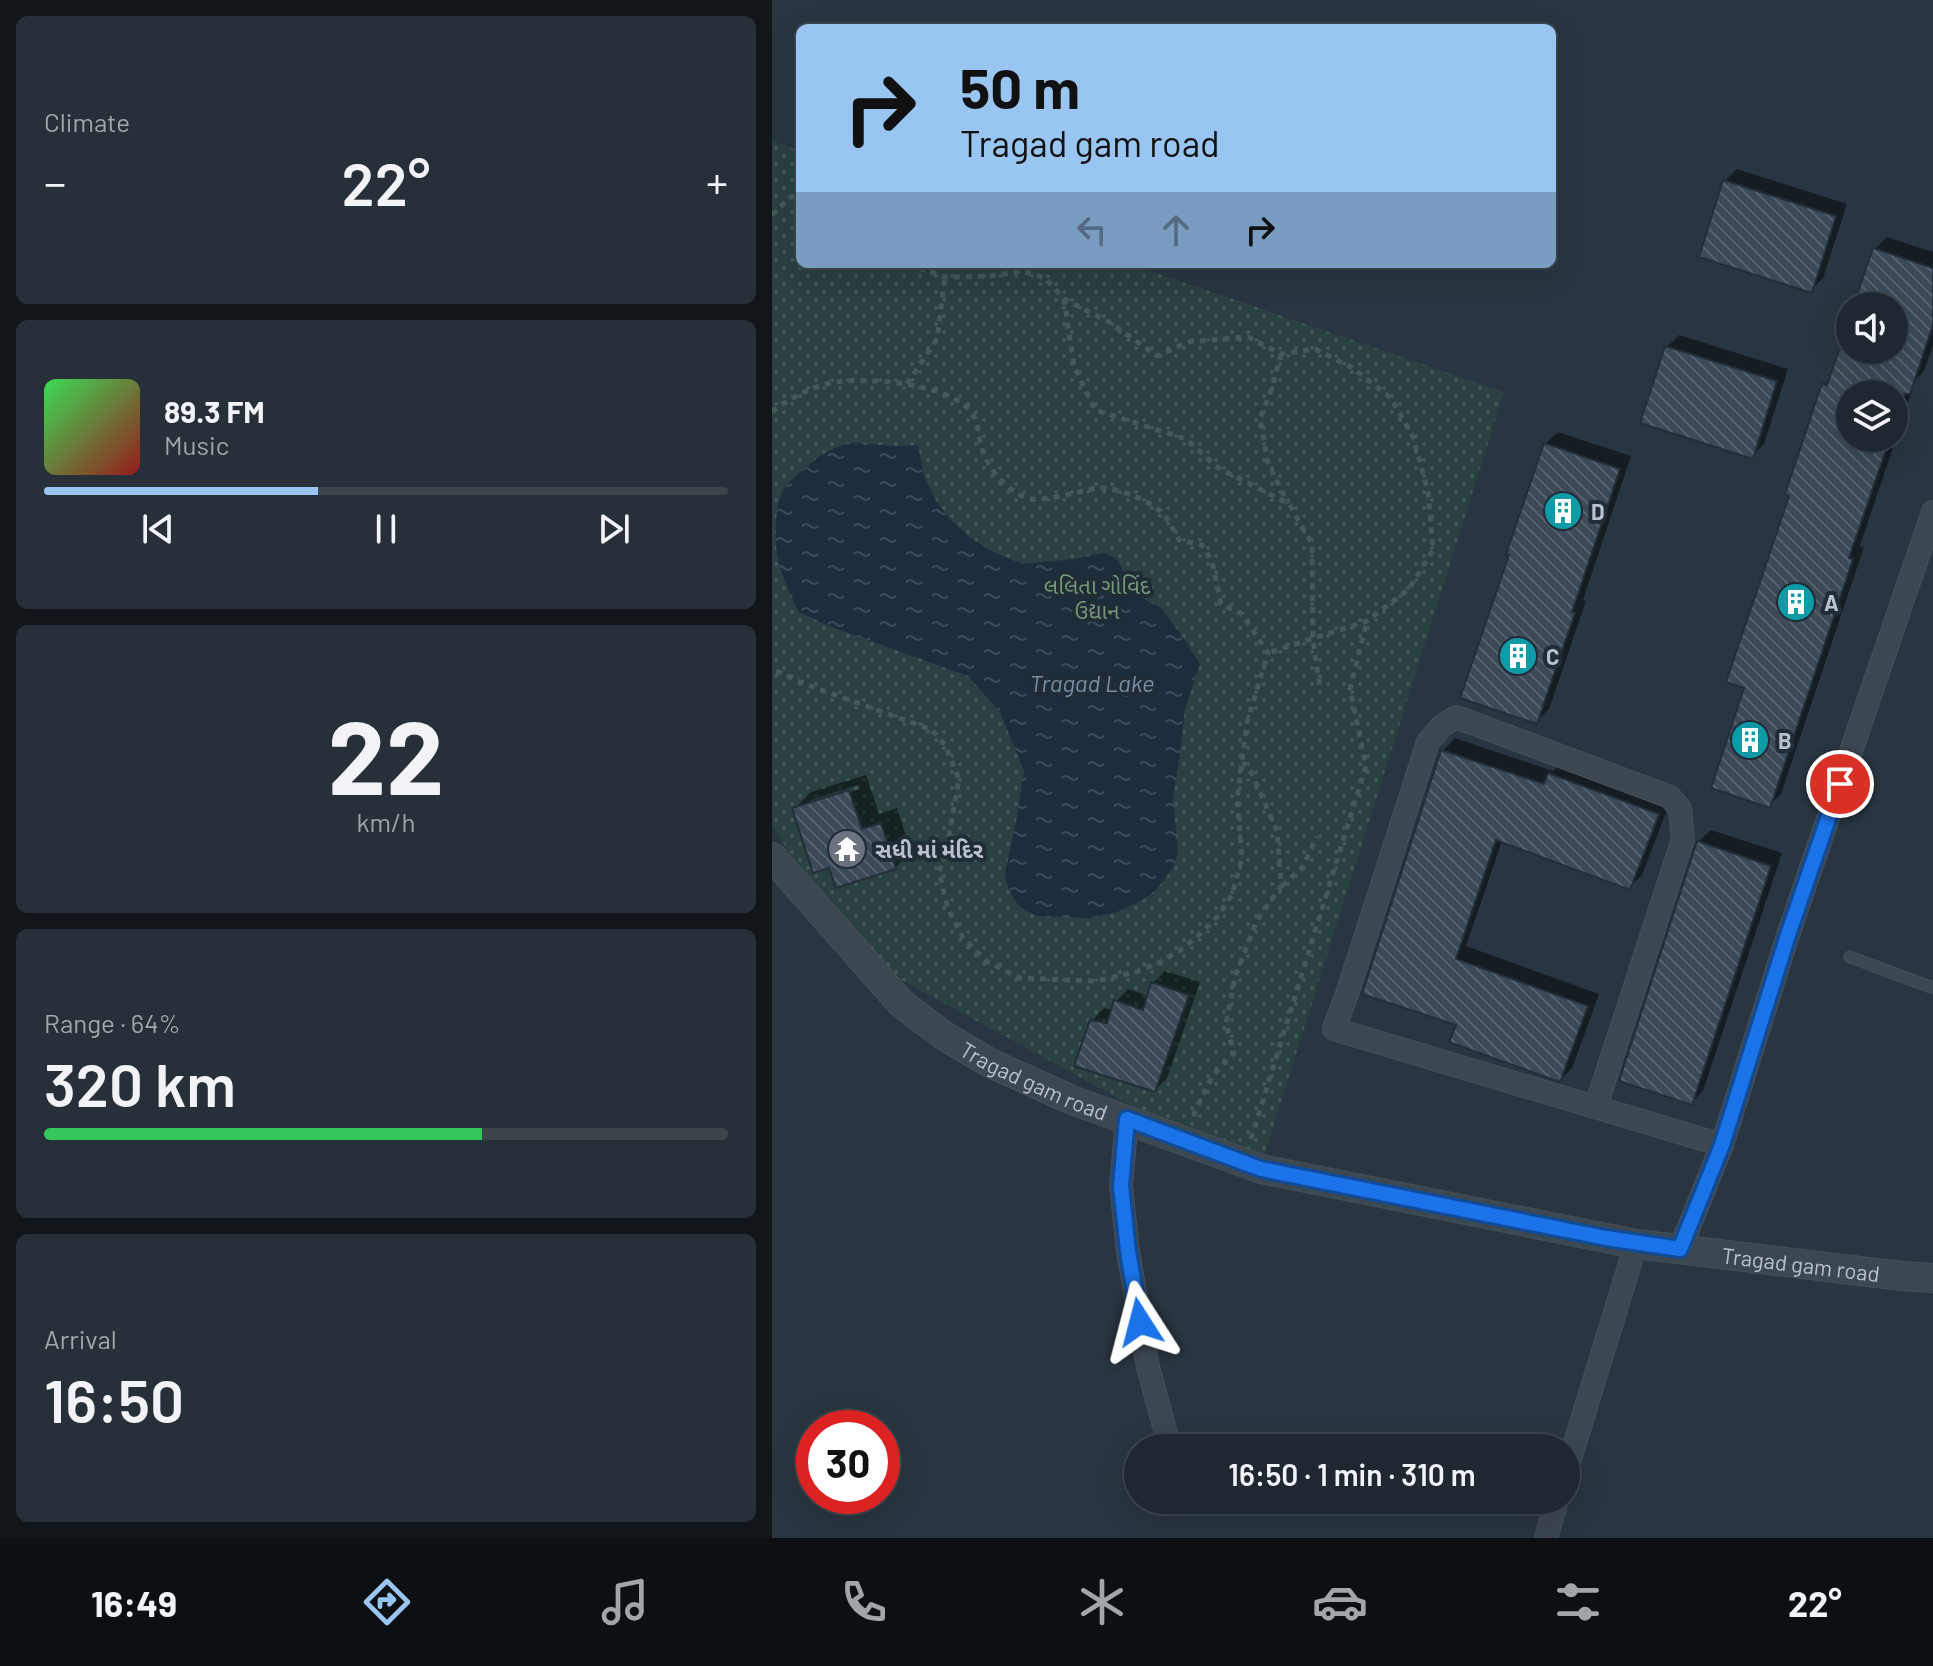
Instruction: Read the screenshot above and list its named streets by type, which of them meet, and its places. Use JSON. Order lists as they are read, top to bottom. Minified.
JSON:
{"streets":{"street":["Tragad gam road"]},"water":["Tragad Lake"],"parks":["લલિતા ગોવિંદ ઉદ્યાન"],"places":{"building":["D","A","C","B"],"temple":["સધી માં મંદિર"]},"page":{"tile":["Climate",["22","km/h"],["Range · 64%","320 km"],["Arrival","16:50"]],"turn":["50 m","Tragad gam road"],"heat":["−","22°","+"],"song":["89.3 FM","Music"],"limit":"30","trip":"16:50 · 1 min · 310 m","tabs":["16:49","22°"]}}
